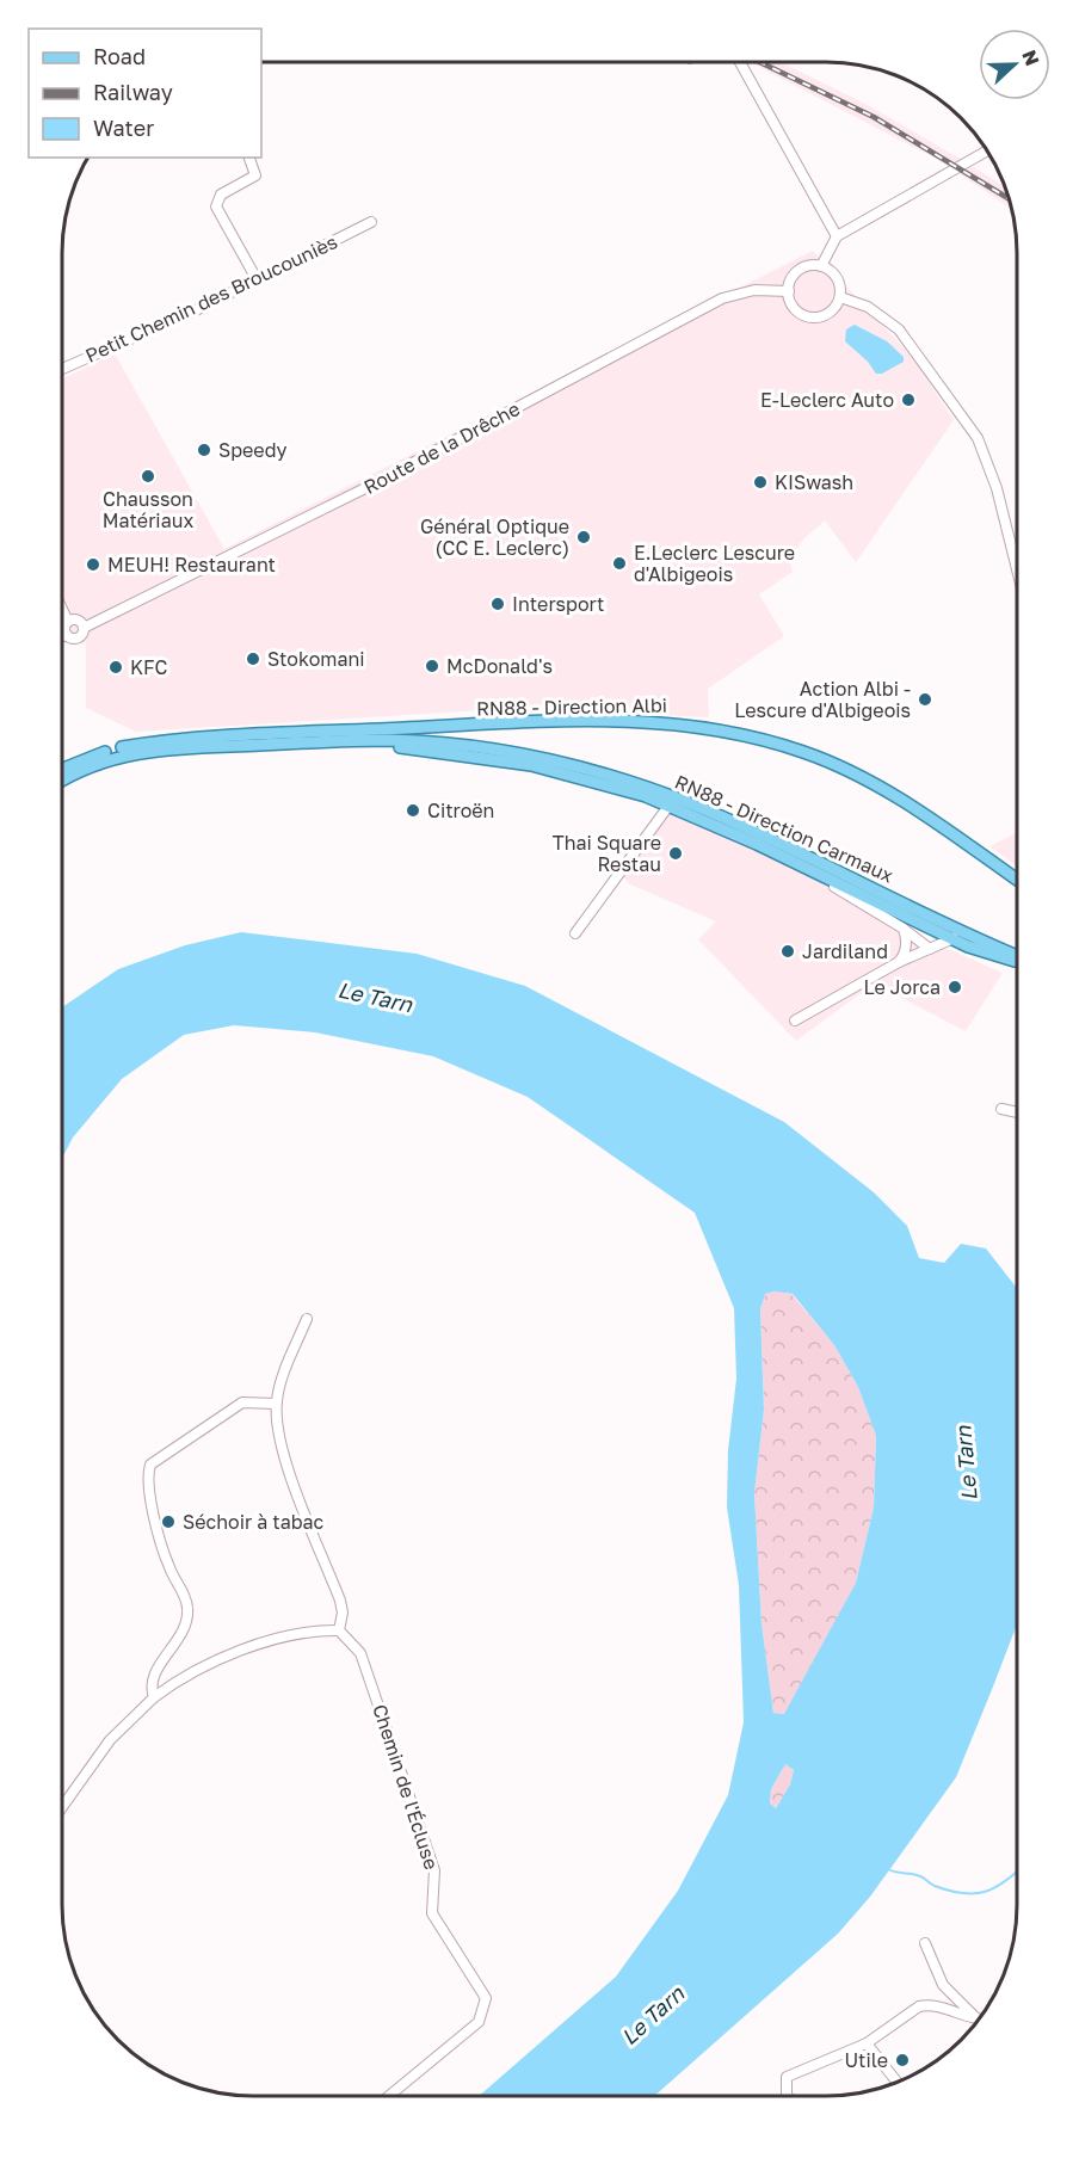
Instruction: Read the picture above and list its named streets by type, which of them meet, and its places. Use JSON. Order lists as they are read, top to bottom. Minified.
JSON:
{"streets":{"main road":["RN88 - Direction Albi","RN88 - Direction Carmaux"],"street":["Petit Chemin des Broucouniès","Route de la Drêche","Chemin de l'Écluse"]},"water":["Le Tarn"],"places":["E-Leclerc Auto","Speedy","Chausson Matériaux","KISwash","Général Optique (CC E. Leclerc)","E.Leclerc Lescure d'Albigeois","MEUH! Restaurant","Intersport","Stokomani","McDonald's","KFC","Action Albi - Lescure d'Albigeois","Citroën","Thai Square Restau","Jardiland","Le Jorca","Séchoir à tabac","Utile"],"legend":["Road","Railway","Water"],"north":"right"}
